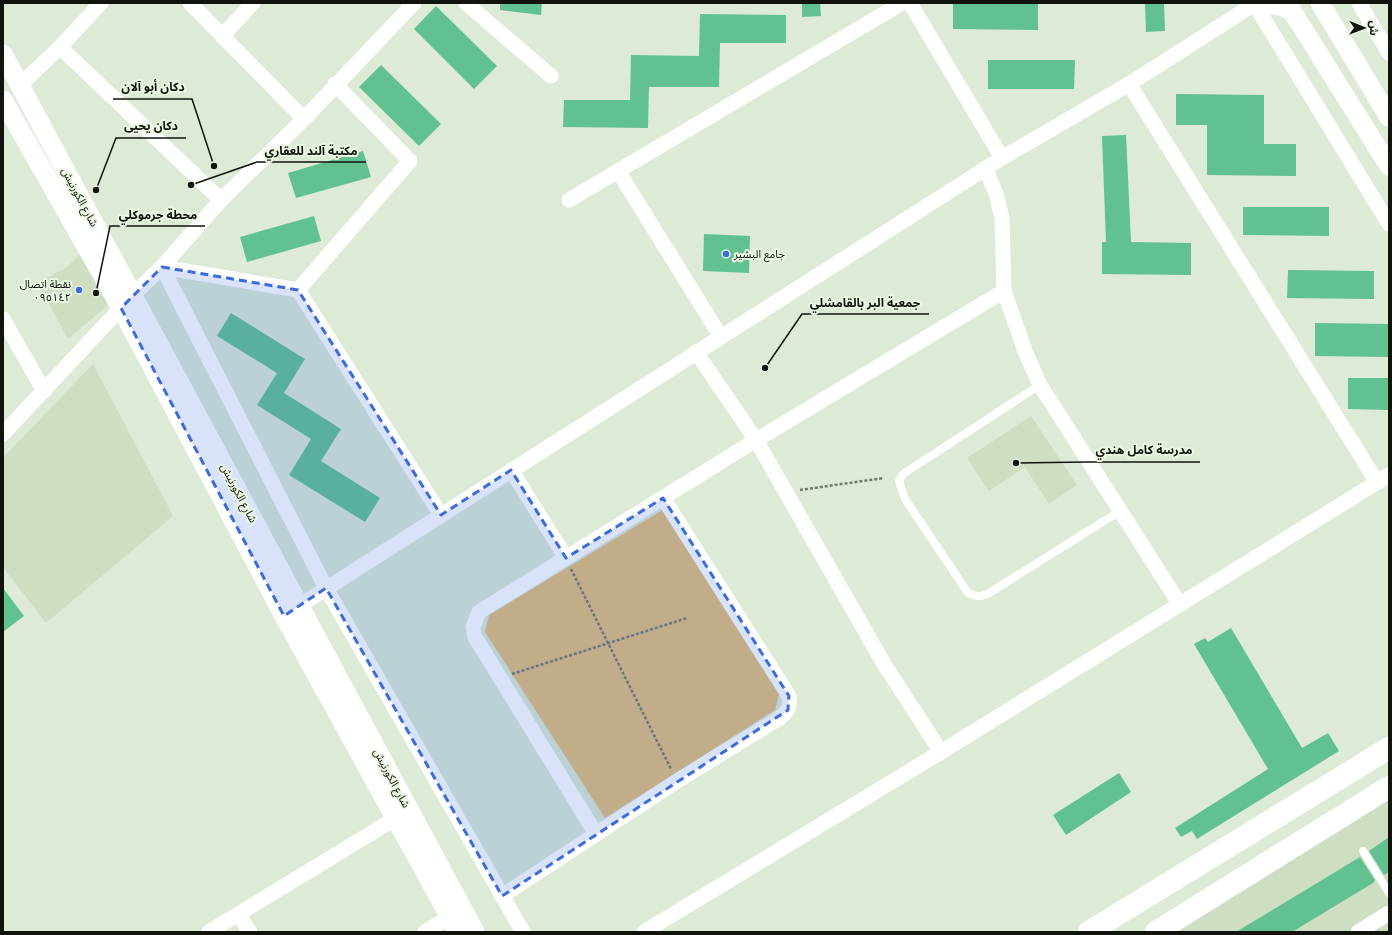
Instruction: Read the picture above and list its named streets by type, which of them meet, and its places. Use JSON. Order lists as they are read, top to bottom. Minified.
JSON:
{"streets":{"street":["شارع الكورنيش"]},"places":["دكان أبو آلان","مكتبة آلند للعقاري","دكان يحيى","جامع البشير","نقطة اتصال ٠٩٥١٤٢","محطة جرموكلي","جمعية البر بالقامشلي","مدرسة كامل هندي"],"north":"right"}
